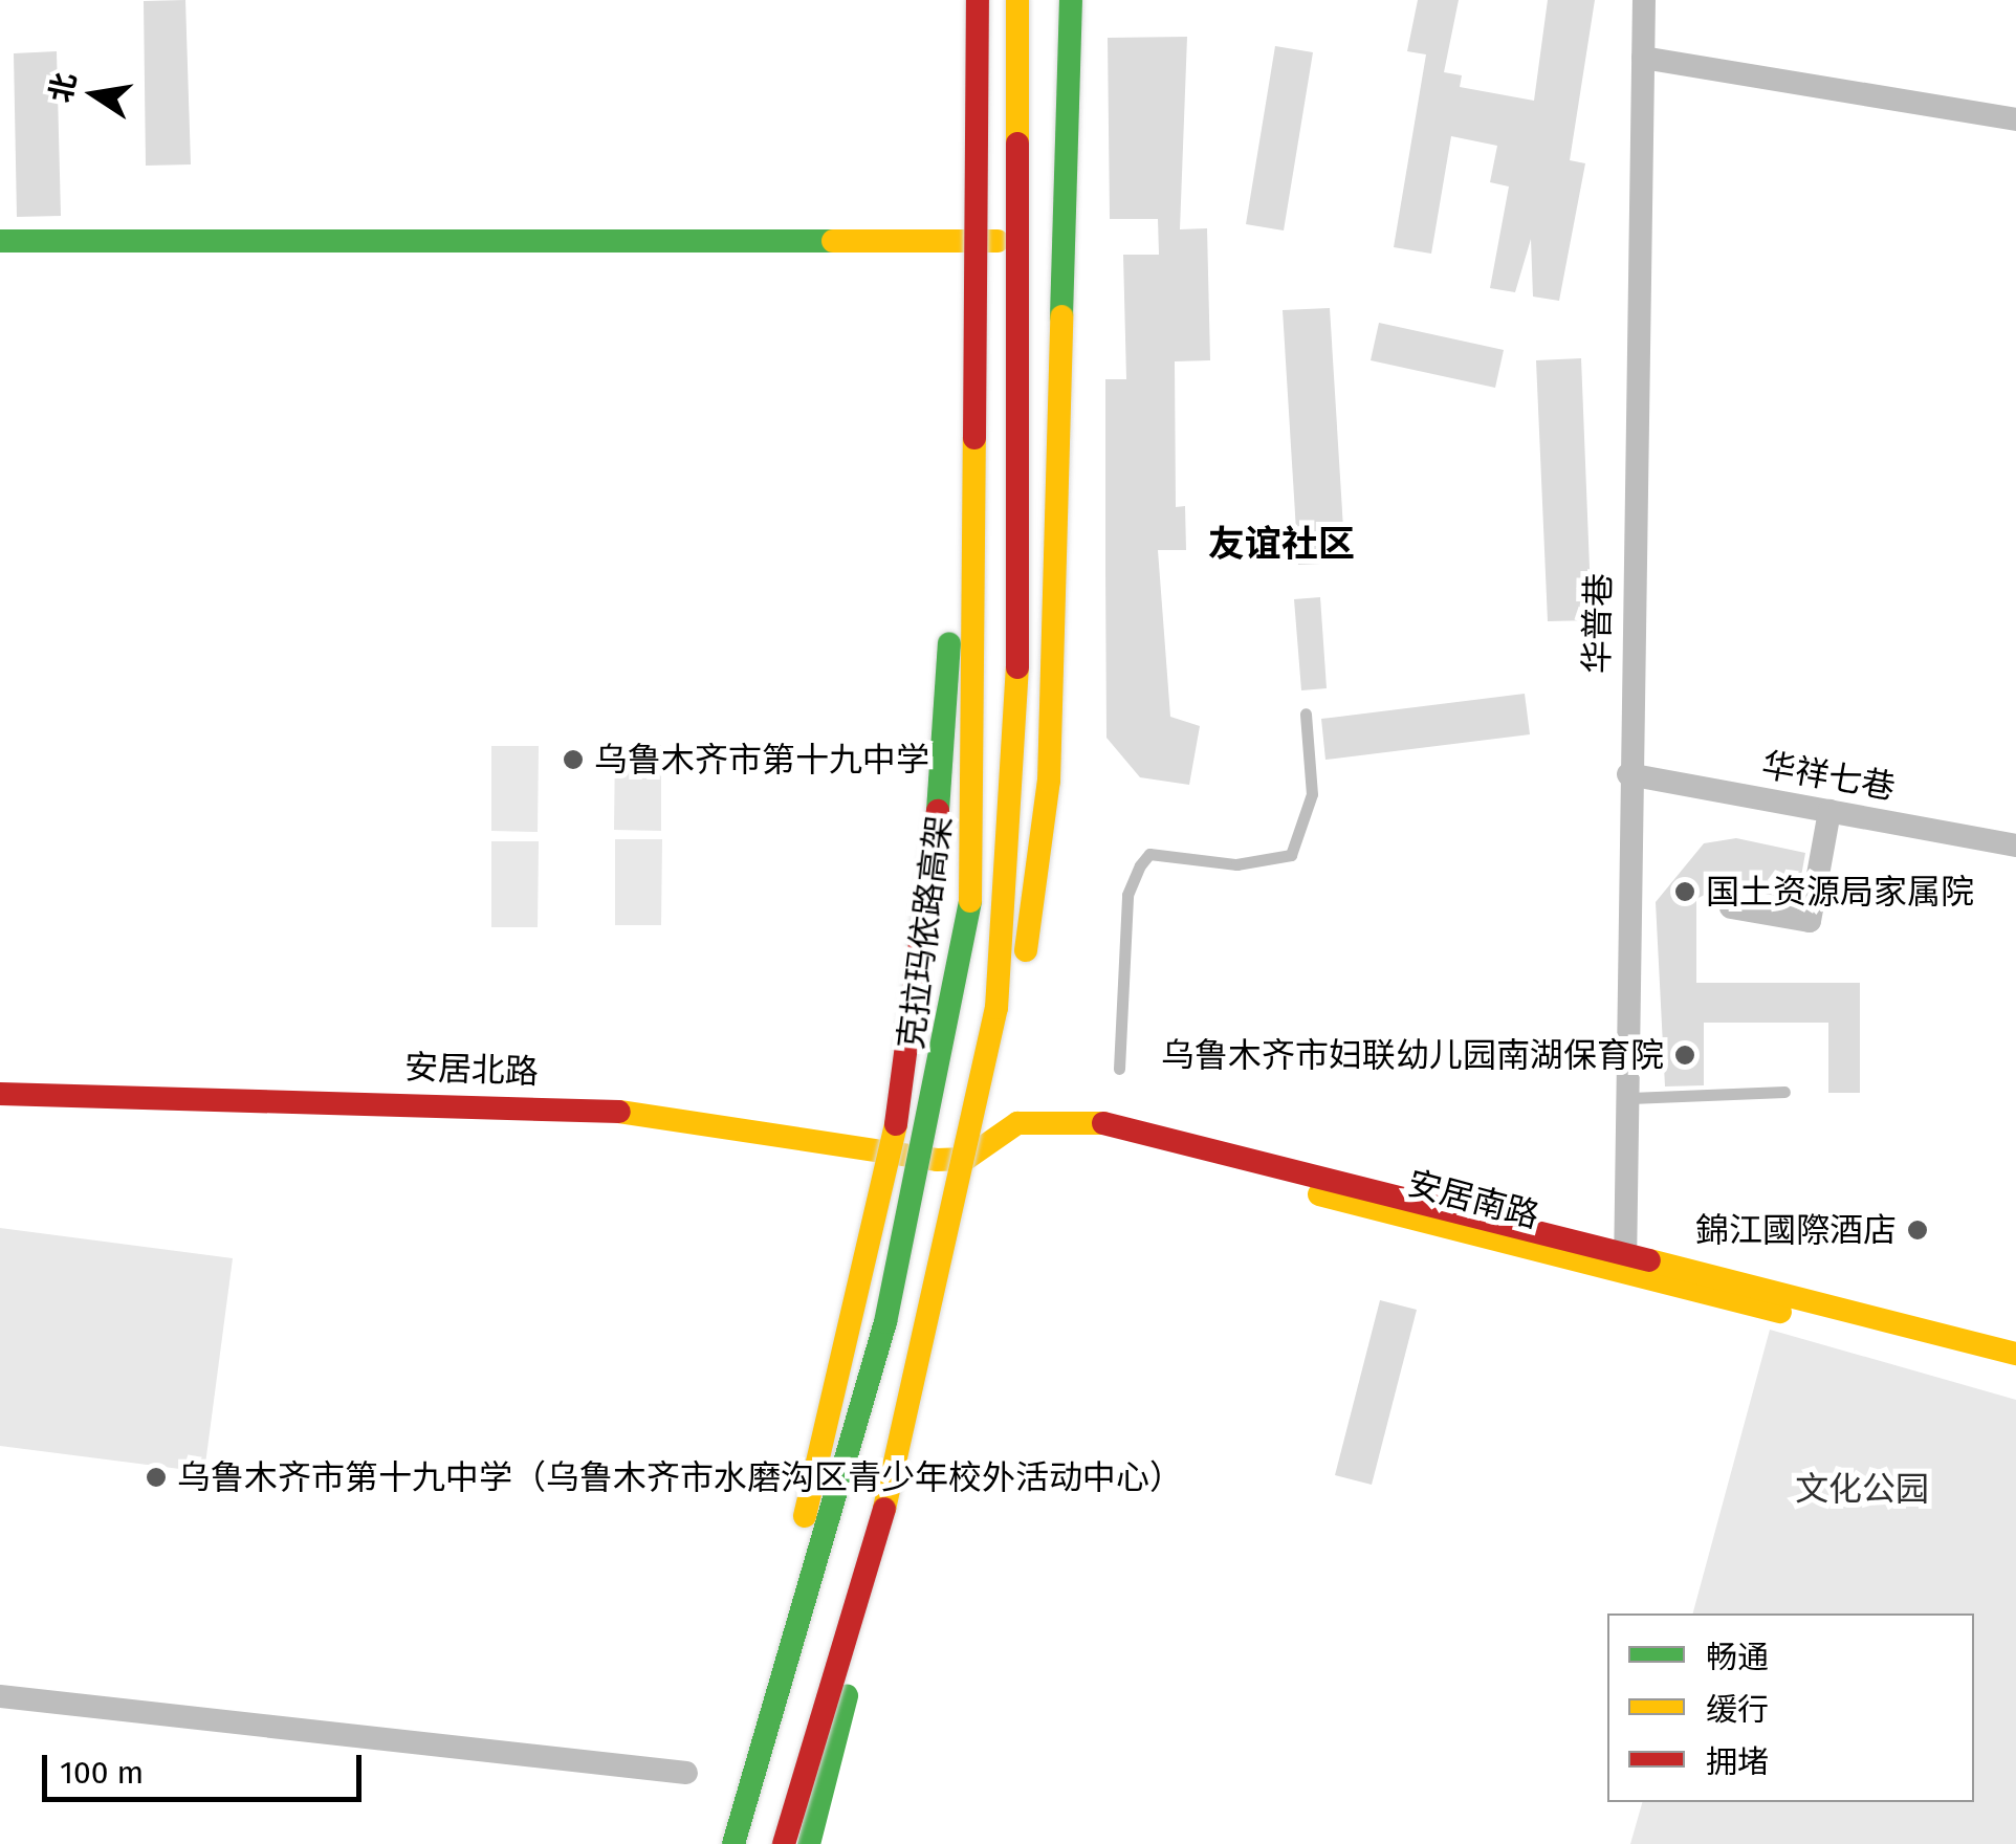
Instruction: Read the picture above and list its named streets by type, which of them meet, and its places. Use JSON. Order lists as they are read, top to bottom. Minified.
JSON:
{"streets":{"main road":["克拉玛依路高架","安居北路","安居南路"],"street":["华普巷","华祥七巷"]},"crossings":[["华普巷","华祥七巷"],["华普巷","安居南路"],["安居北路","安居南路"]],"districts":["友谊社区"],"parks":["文化公园"],"places":["乌鲁木齐市第十九中学","国土资源局家属院","乌鲁木齐市妇联幼儿园南湖保育院","錦江國際酒店","乌鲁木齐市第十九中学（乌鲁木齐市水磨沟区青少年校外活动中心）"],"legend":["畅通","缓行","拥堵"],"scale_bar":"100 m","north":"left"}
